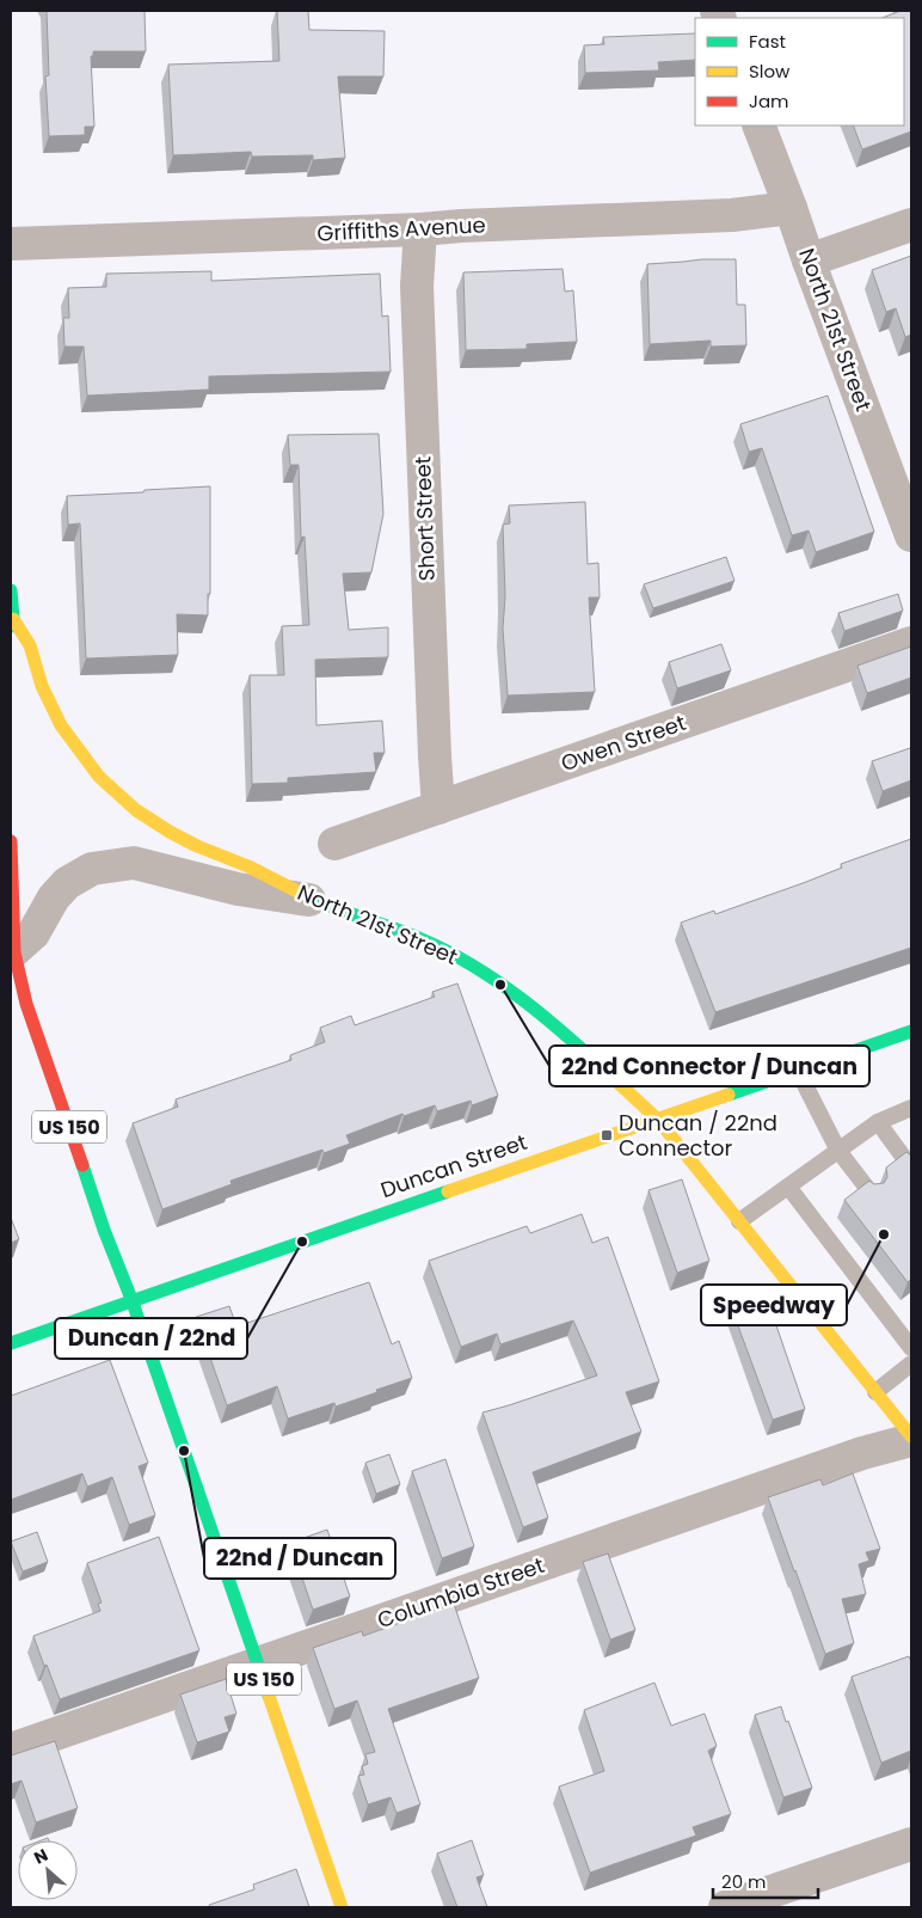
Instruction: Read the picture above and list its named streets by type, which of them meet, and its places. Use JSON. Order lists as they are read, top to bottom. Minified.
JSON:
{"streets":{"main road":["North 21st Street","US 150","Duncan Street"],"street":["Griffiths Avenue","Short Street","Owen Street","Columbia Street"]},"crossings":[["Griffiths Avenue","North 21st Street"],["Griffiths Avenue","Short Street"],["North 21st Street","Duncan Street"],["North 21st Street","Columbia Street"],["Short Street","Owen Street"],["US 150","Duncan Street"],["US 150","Columbia Street"]],"places":{"other":["22nd Connector / Duncan","Speedway","Duncan / 22nd","22nd / Duncan"],"transit":["Duncan / 22nd Connector"]},"legend":["Fast","Slow","Jam"],"scale_bar":"20 m","north":"top left"}
